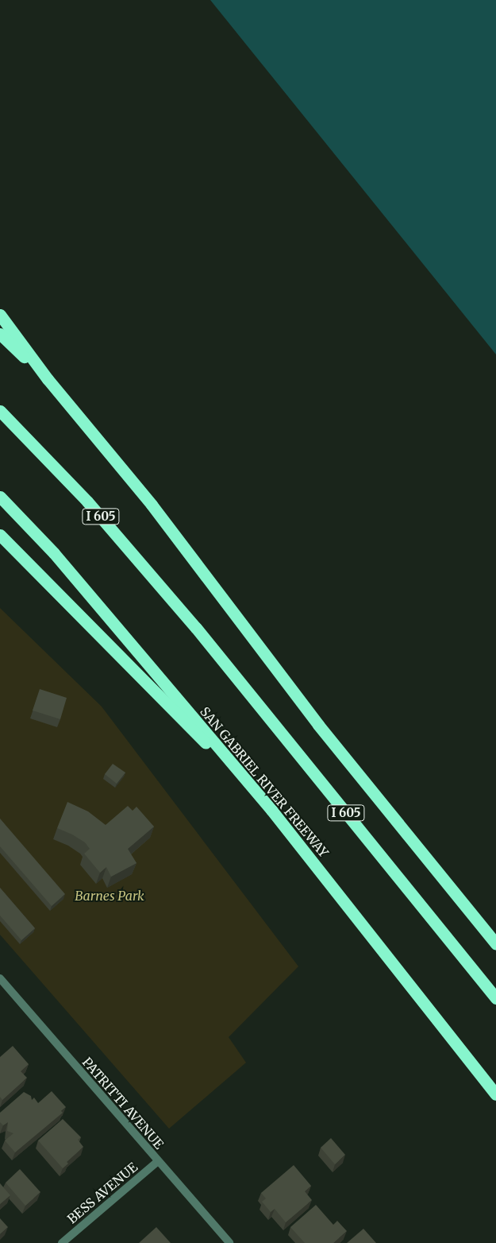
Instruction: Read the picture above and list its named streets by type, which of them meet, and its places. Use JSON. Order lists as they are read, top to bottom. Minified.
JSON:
{"streets":{"highway":["I 605","SAN GABRIEL RIVER FREEWAY"],"street":["PATRITTI AVENUE","BESS AVENUE"]},"crossings":[["PATRITTI AVENUE","BESS AVENUE"]],"parks":["Barnes Park"]}
